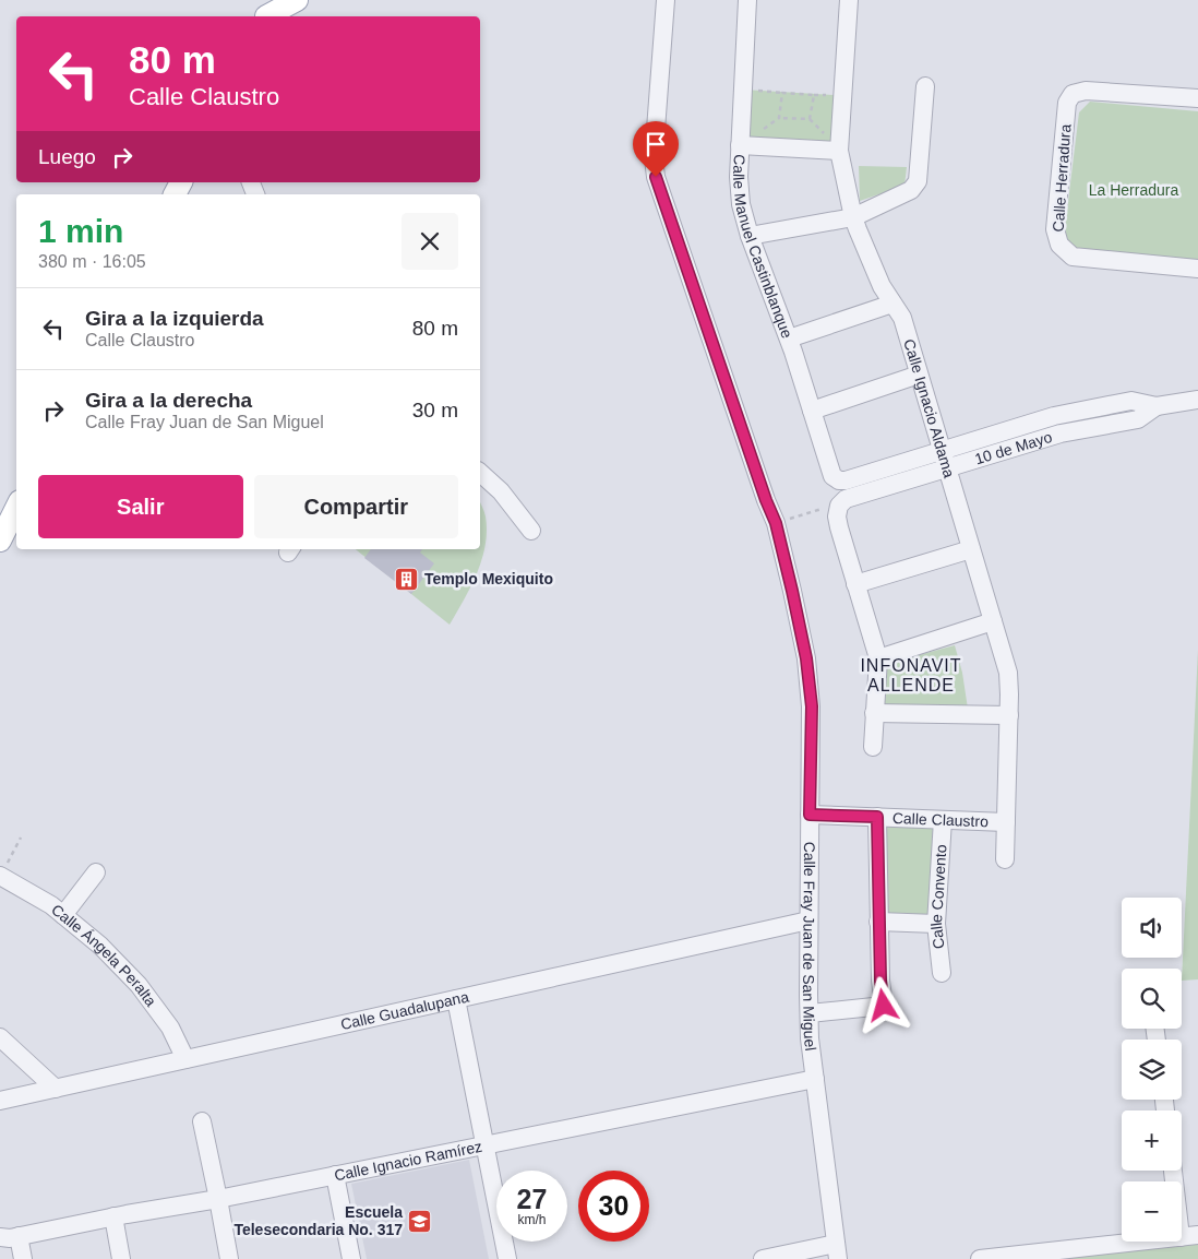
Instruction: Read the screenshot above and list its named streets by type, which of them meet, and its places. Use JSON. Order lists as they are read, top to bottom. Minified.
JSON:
{"streets":{"street":["Calle Herradura","Calle Manuel Castinblanque","Calle Ignacio Aldama","10 de Mayo","Calle Claustro","Calle Convento","Calle Fray Juan de San Miguel","Calle Ángela Peralta","Calle Guadalupana","Calle Ignacio Ramírez"]},"crossings":[["Calle Manuel Castinblanque","10 de Mayo"],["Calle Ignacio Aldama","10 de Mayo"],["Calle Ignacio Aldama","Calle Claustro"],["Calle Claustro","Calle Convento"],["Calle Claustro","Calle Fray Juan de San Miguel"],["Calle Fray Juan de San Miguel","Calle Guadalupana"],["Calle Fray Juan de San Miguel","Calle Ignacio Ramírez"],["Calle Ángela Peralta","Calle Guadalupana"]],"districts":["INFONAVIT ALLENDE"],"parks":["La Herradura"],"places":{"building":["Templo Mexiquito"],"school or university":["Escuela Telesecondaria No. 317"]},"page":{"turn":["80 m","Calle Claustro"],"then":"Luego","heading":["1 min","380 m · 16:05"],"list":[{"name":"Gira a la izquierda","note":"Calle Claustro","value":"80 m"},{"name":"Gira a la derecha","note":"Calle Fray Juan de San Miguel","value":"30 m"}],"buttons":["Salir","Compartir"],"map_buttons":["+","−"],"speed":"27 km/h","limit":"30"}}
